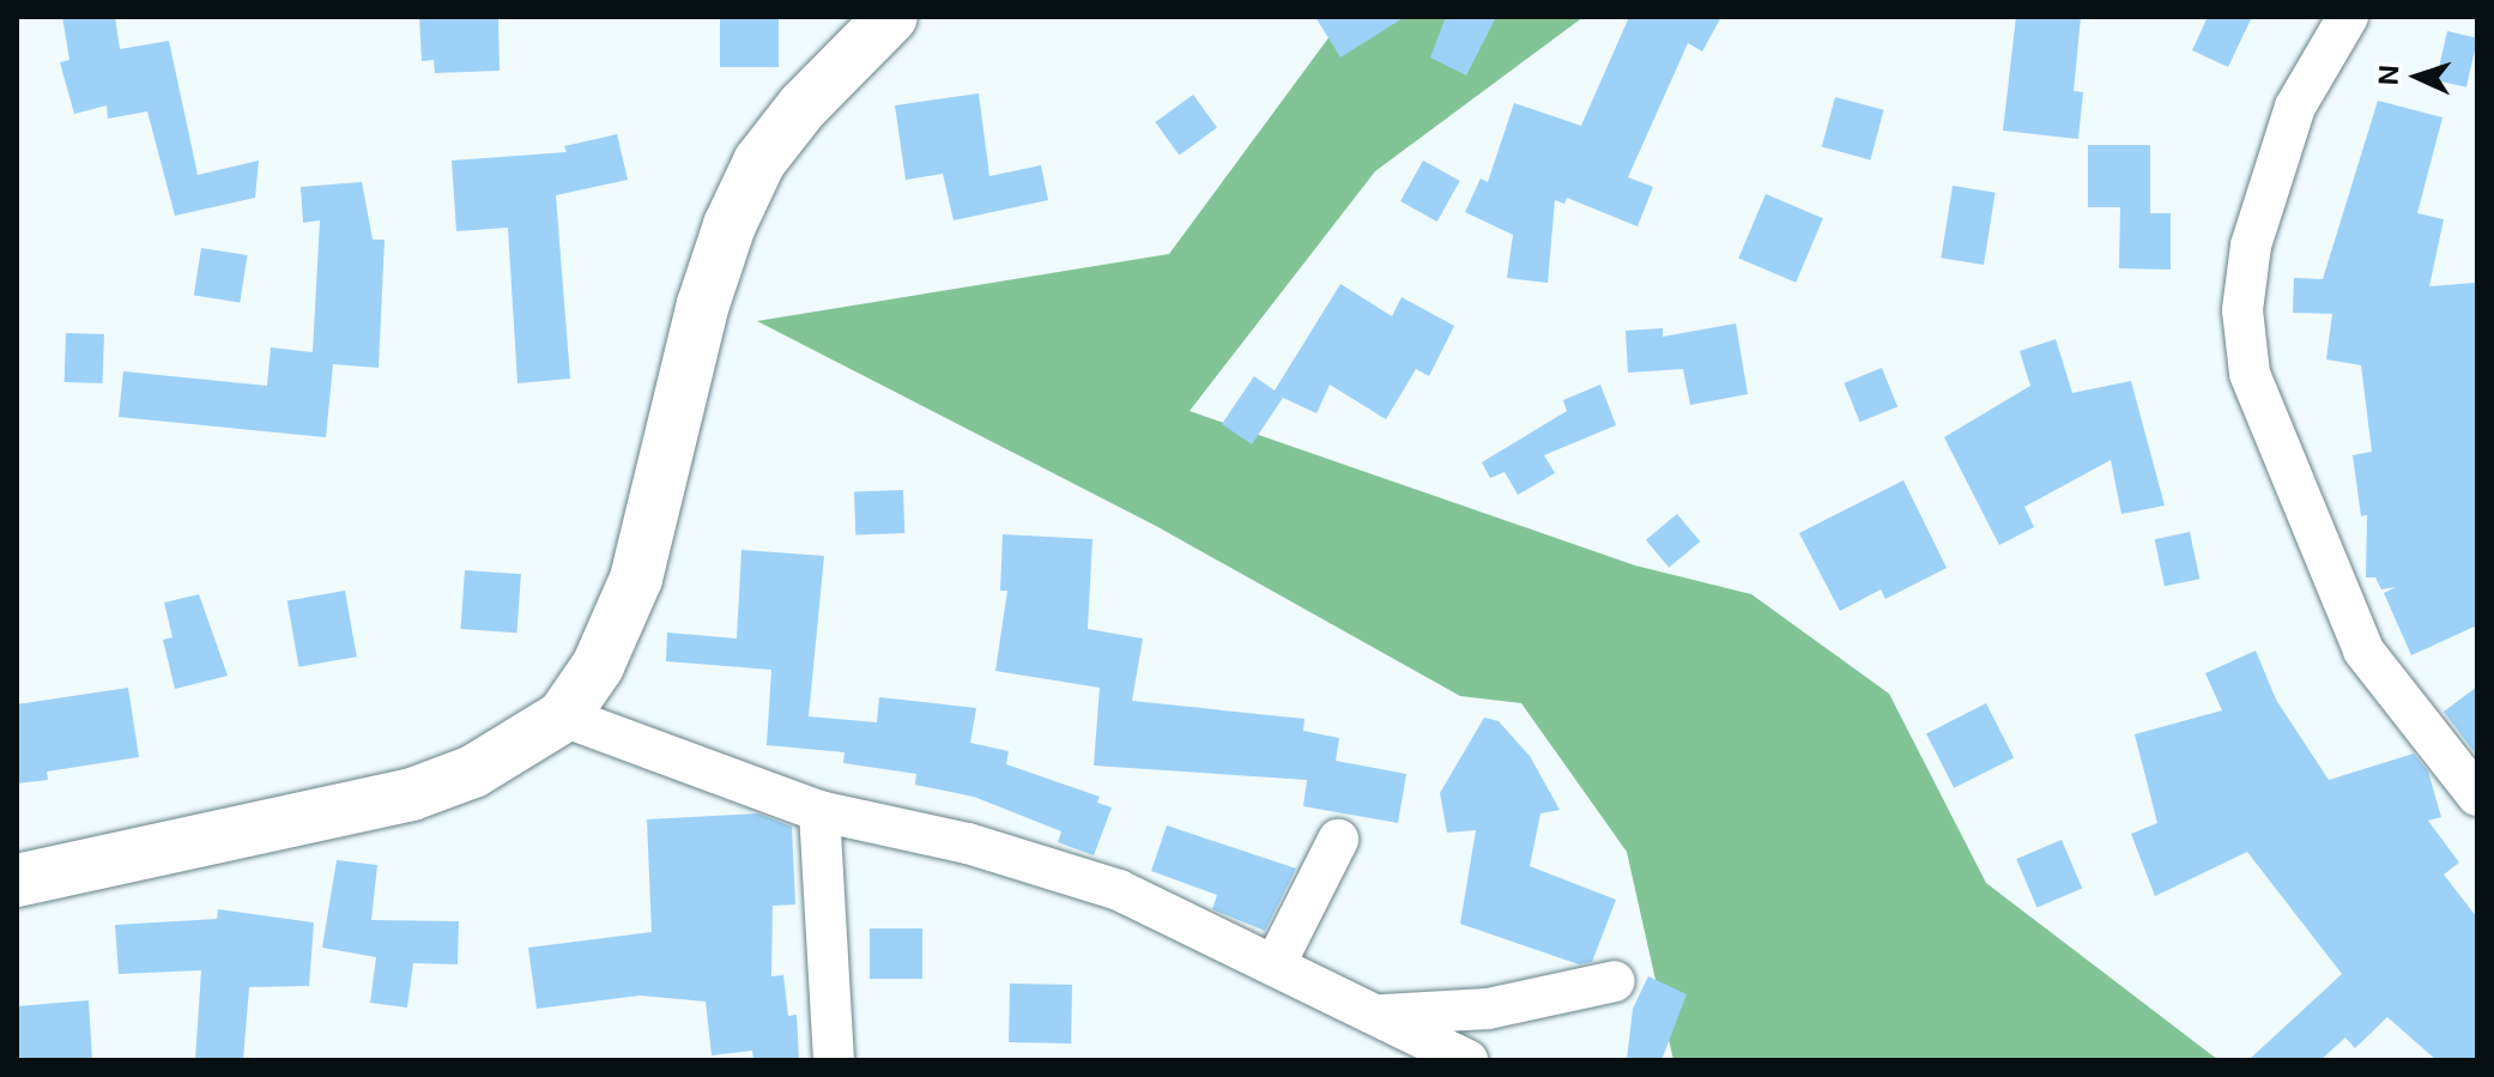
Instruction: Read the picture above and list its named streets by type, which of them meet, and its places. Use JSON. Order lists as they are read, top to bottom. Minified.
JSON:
{"north":"left"}
